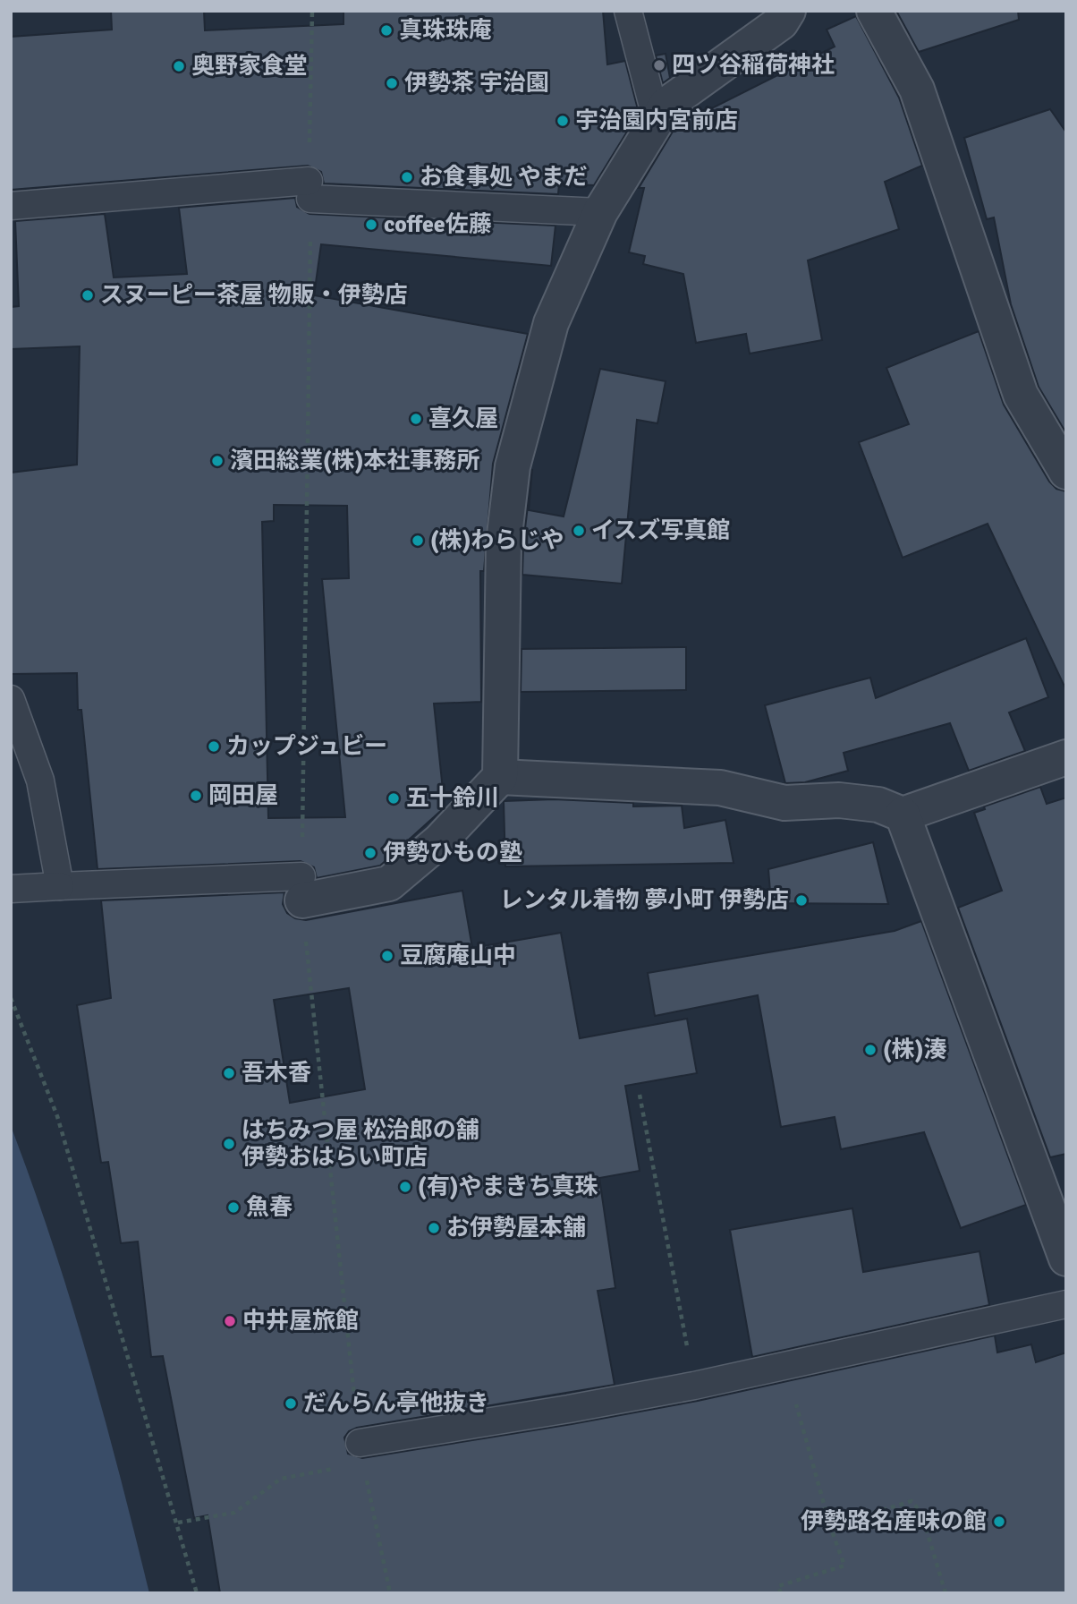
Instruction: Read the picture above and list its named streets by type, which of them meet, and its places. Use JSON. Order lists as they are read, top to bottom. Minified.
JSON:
{"places":["真珠珠庵","四ツ谷稲荷神社","奥野家食堂","伊勢茶 宇治園","宇治園内宮前店","お食事処 やまだ","coffee佐藤","スヌーピー茶屋 物販・伊勢店","喜久屋","濱田総業(株)本社事務所","イスズ写真館","(株)わらじや","カップジュビー","岡田屋","五十鈴川","伊勢ひもの塾","レンタル着物 夢小町 伊勢店","豆腐庵山中","(株)湊","吾木香","はちみつ屋 松治郎の舗 伊勢おはらい町店","(有)やまきち真珠","魚春","お伊勢屋本舗","中井屋旅館","だんらん亭他抜き","伊勢路名産味の館"]}
